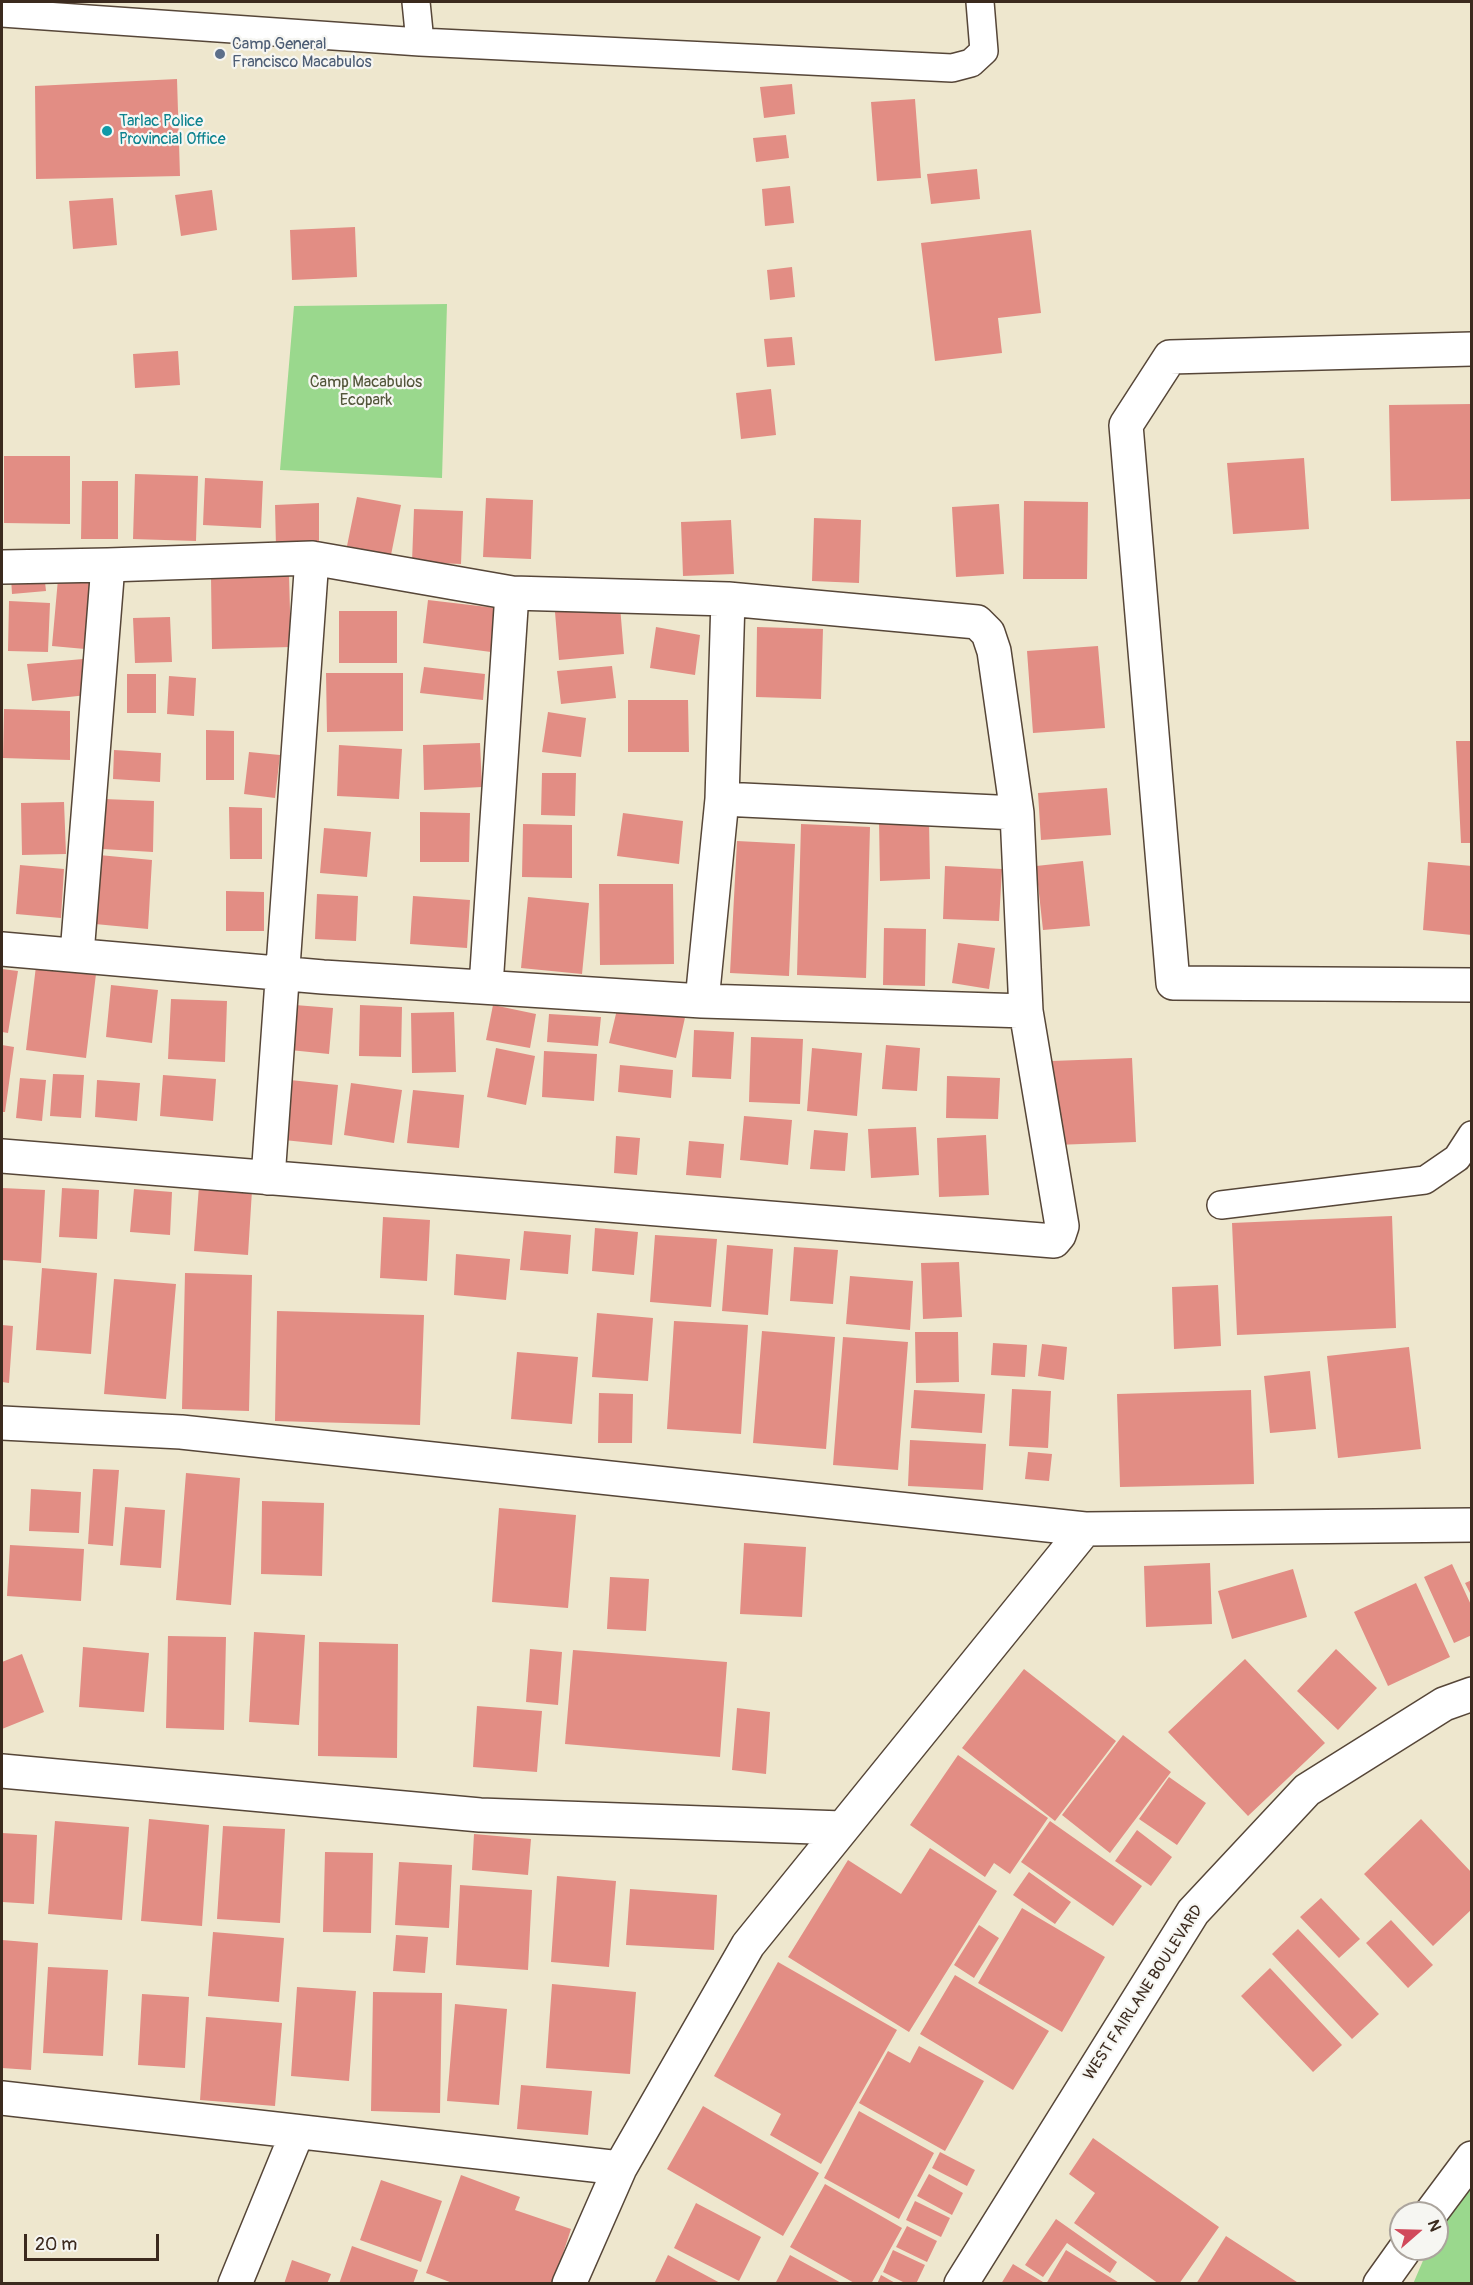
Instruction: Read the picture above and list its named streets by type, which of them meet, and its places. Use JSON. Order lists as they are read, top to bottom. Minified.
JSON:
{"streets":{"street":["WEST FAIRLANE BOULEVARD"]},"parks":["Camp Macabulos Ecopark"],"places":["Camp General Francisco Macabulos","Tarlac Police Provincial Office"],"scale_bar":"20 m","north":"right"}
